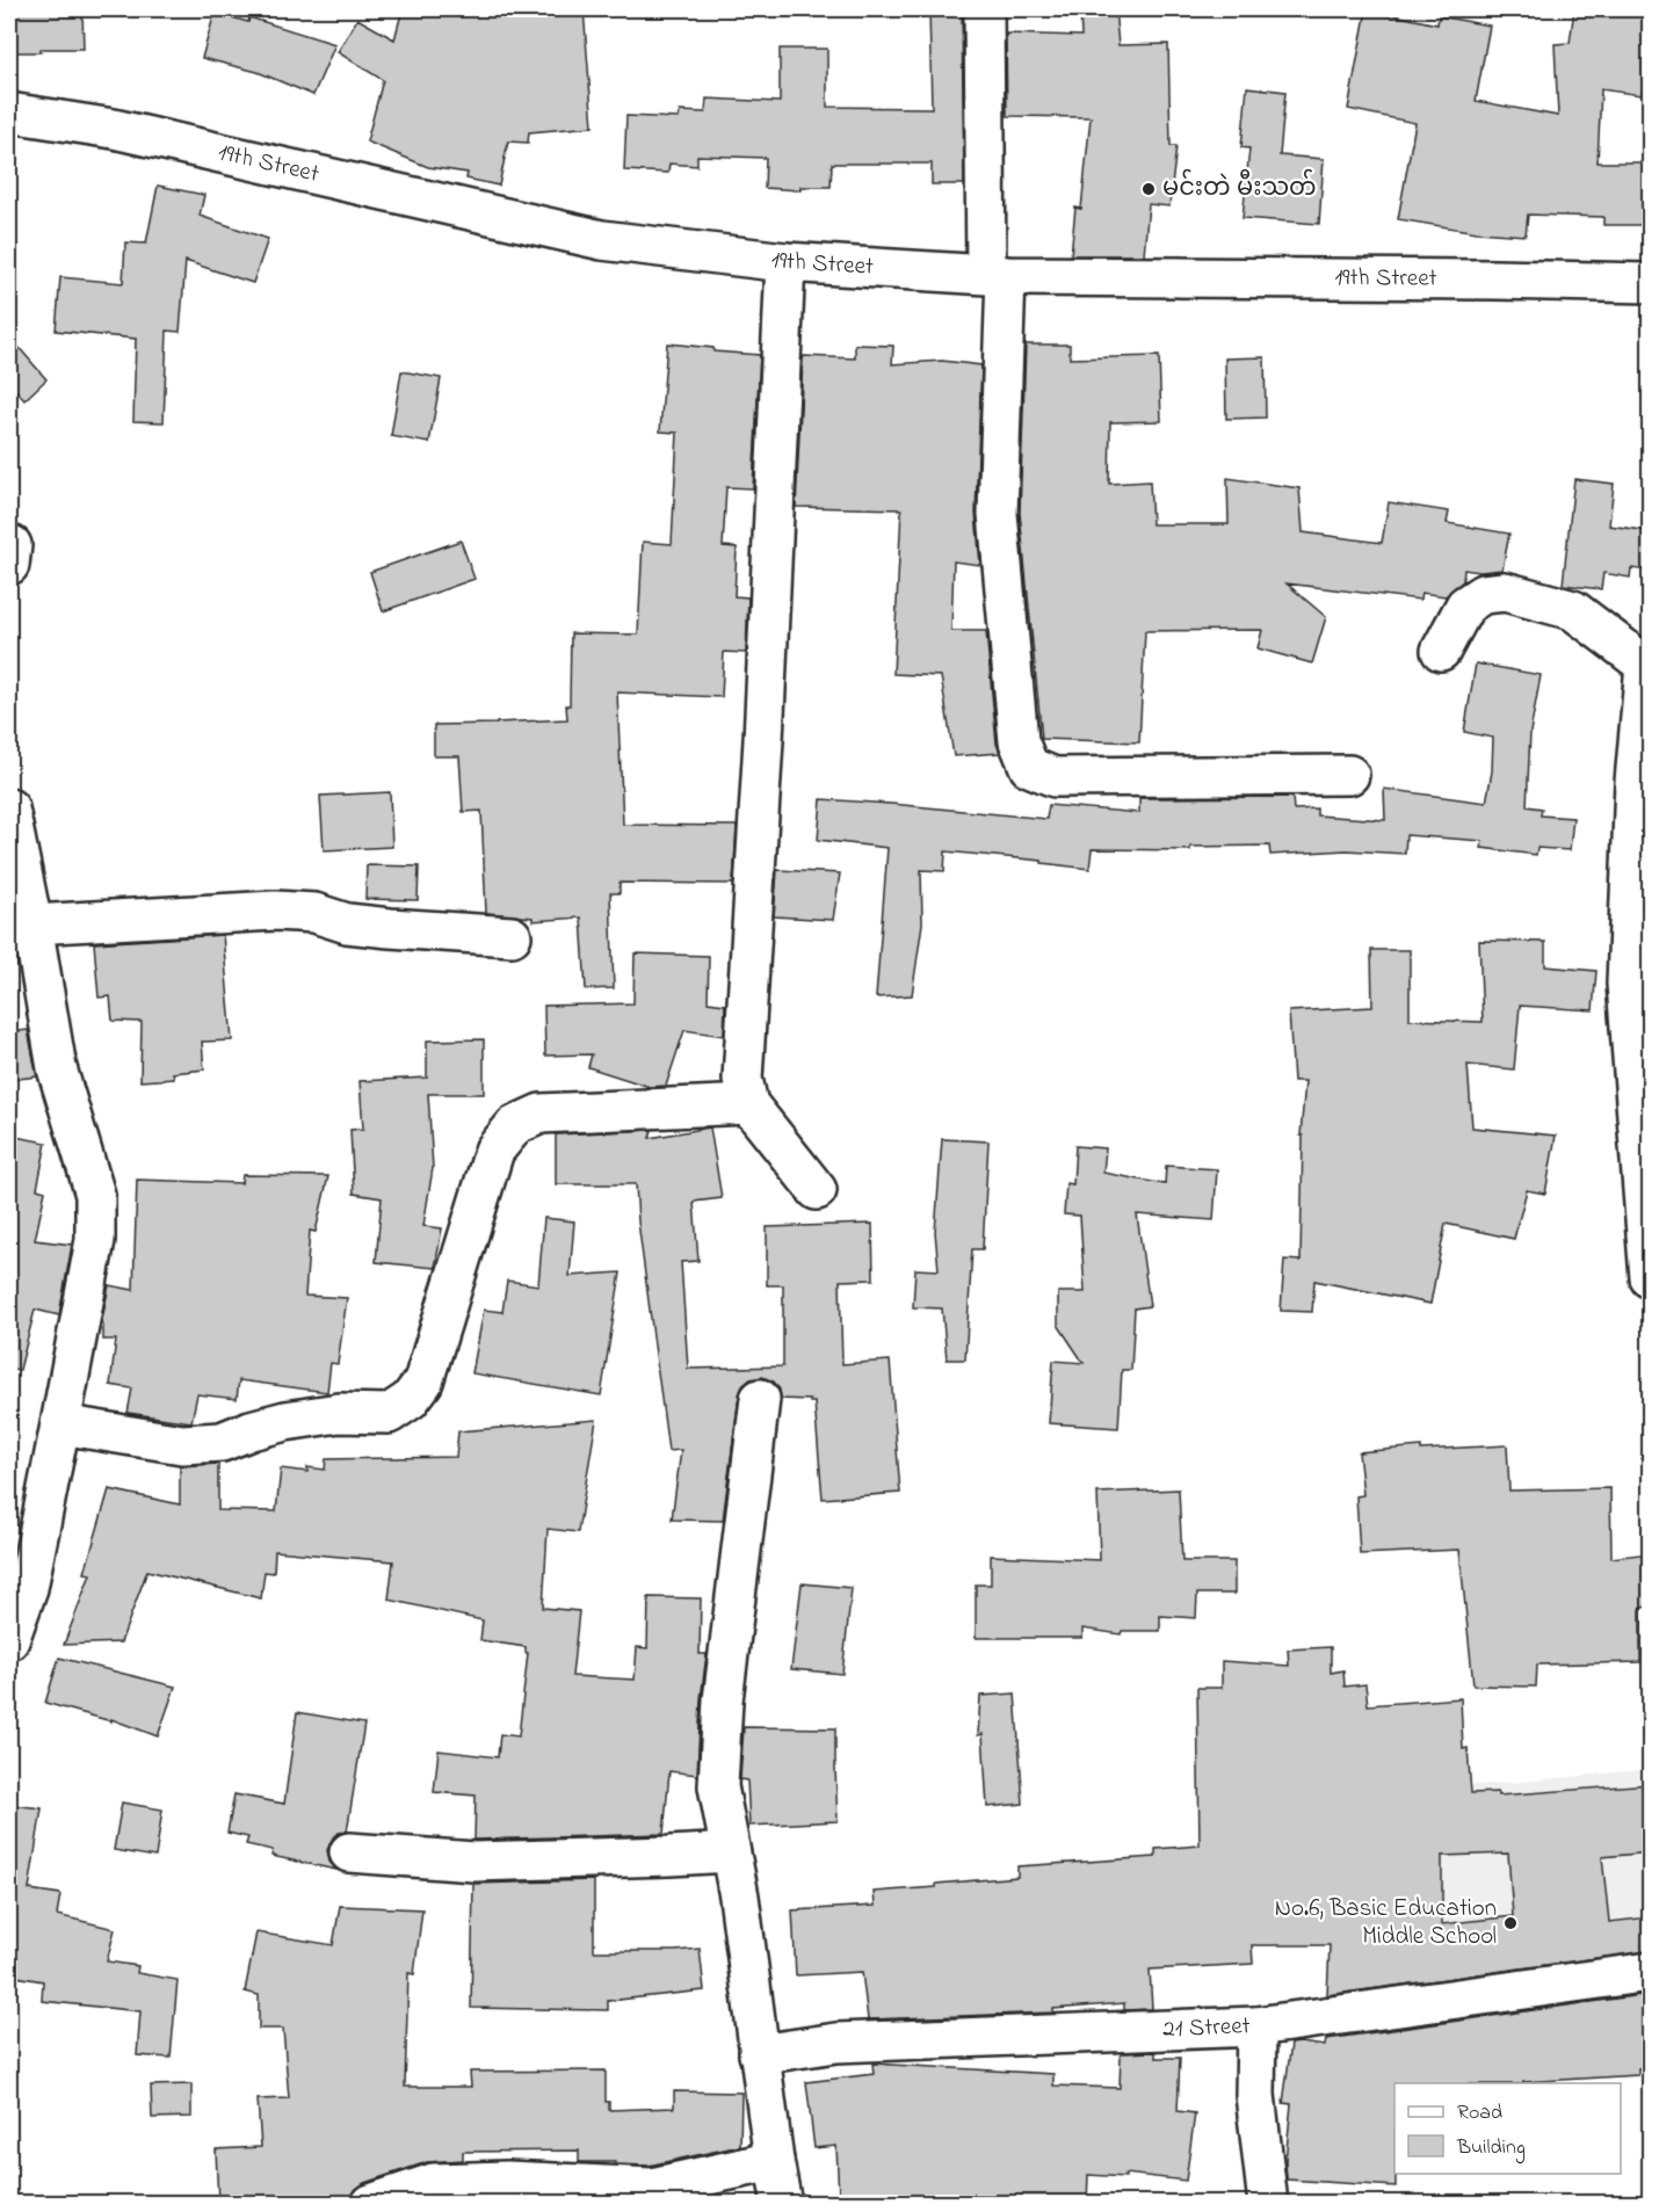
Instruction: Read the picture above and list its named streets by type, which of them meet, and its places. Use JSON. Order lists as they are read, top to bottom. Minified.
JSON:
{"streets":{"street":["19th Street","21 Street"]},"places":["မင်းတဲ မီးသတ်","No.6, Basic Education Middle School"],"legend":["Road","Building"]}
